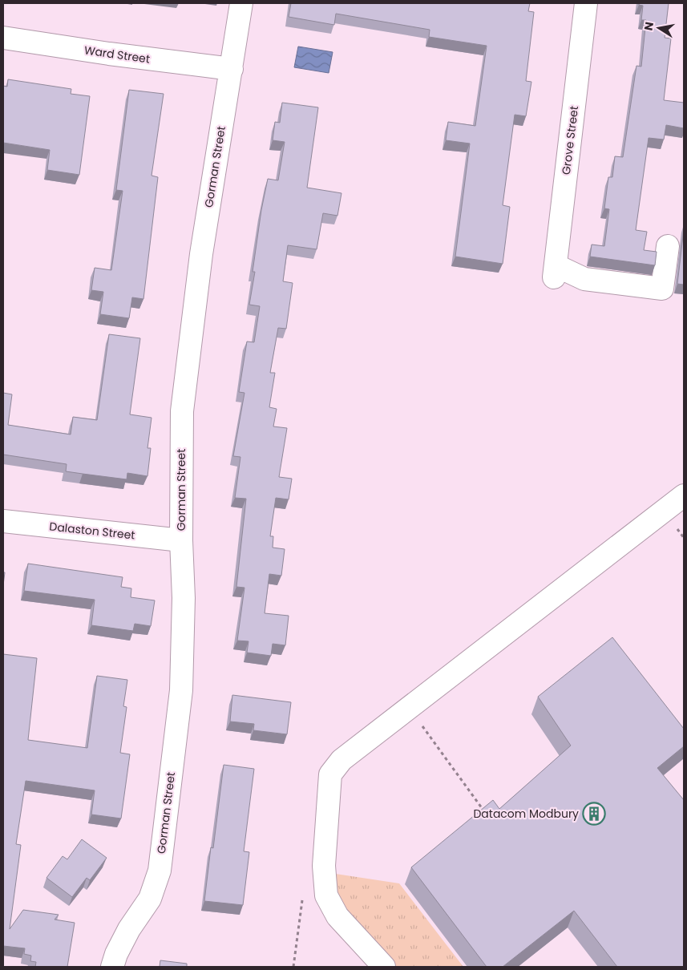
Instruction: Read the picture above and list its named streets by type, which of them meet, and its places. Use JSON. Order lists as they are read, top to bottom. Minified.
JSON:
{"streets":{"street":["Ward Street","Grove Street","Gorman Street","Dalaston Street"]},"crossings":[["Ward Street","Gorman Street"],["Gorman Street","Dalaston Street"]],"places":{"building":["Datacom Modbury"]},"north":"left"}
